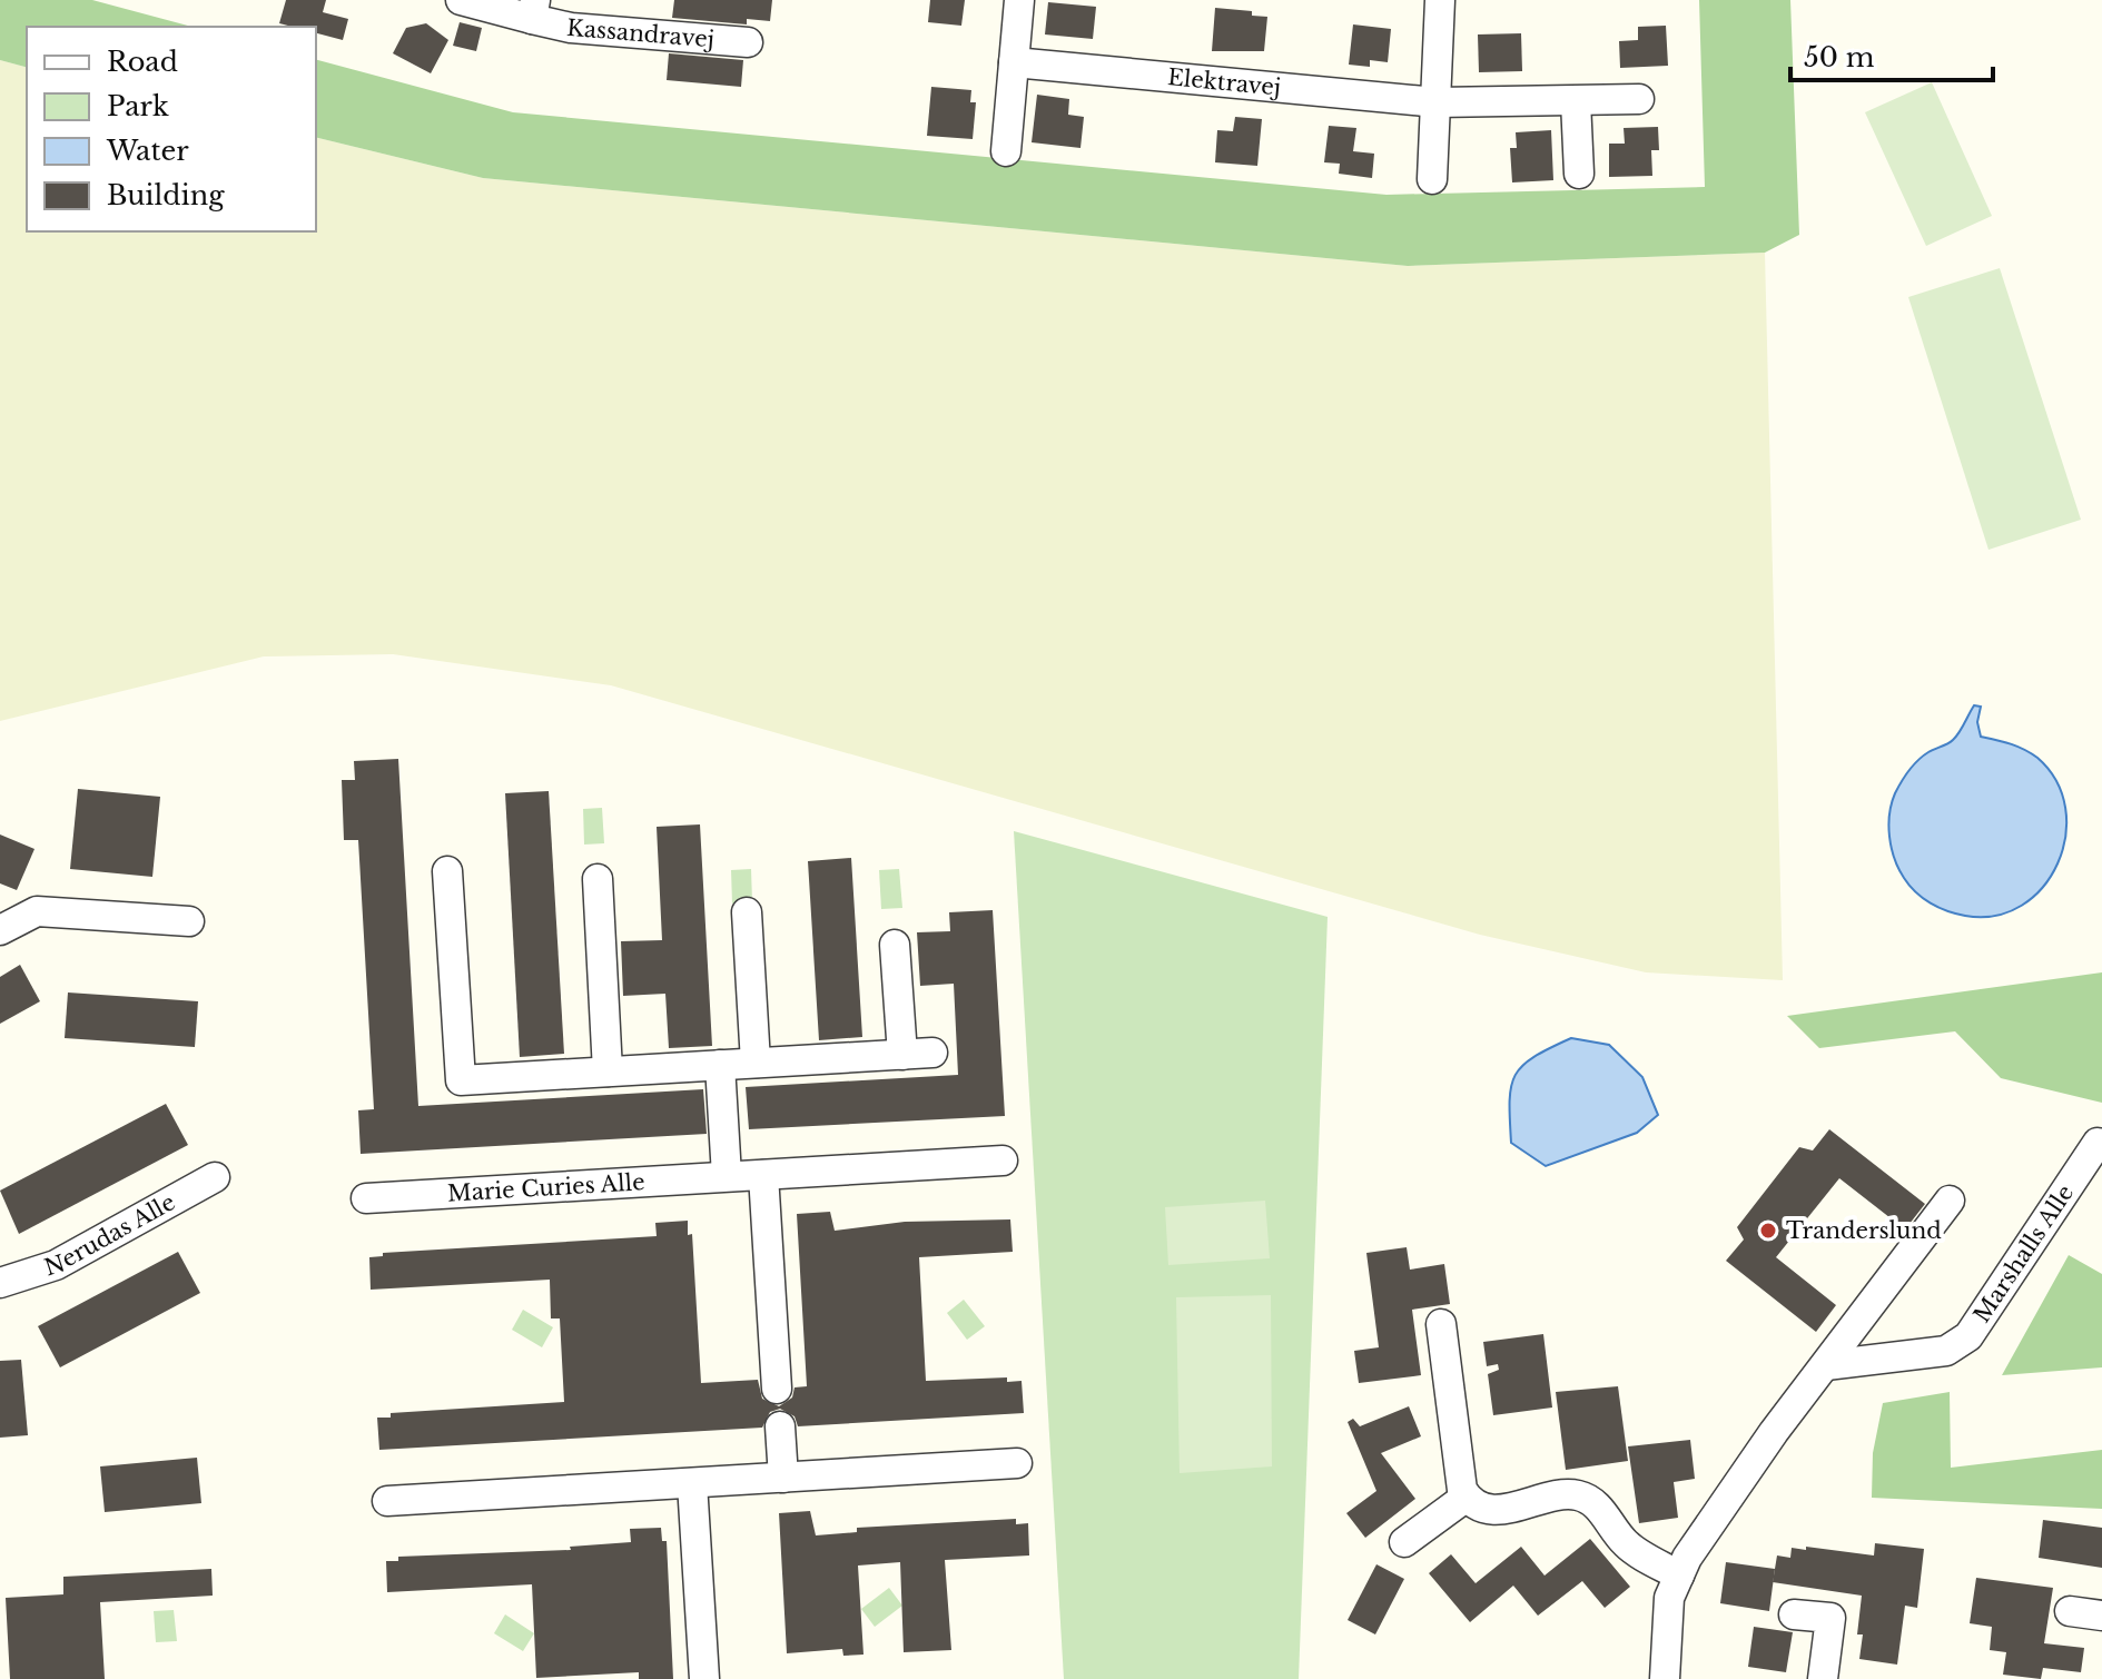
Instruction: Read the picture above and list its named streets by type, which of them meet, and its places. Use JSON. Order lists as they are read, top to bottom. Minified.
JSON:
{"streets":{"street":["Kassandravej","Elektravej","Marie Curies Alle","Nerudas Alle","Marshalls Alle"]},"places":["Tranderslund"],"legend":["Road","Park","Water","Building"],"scale_bar":"50 m"}
